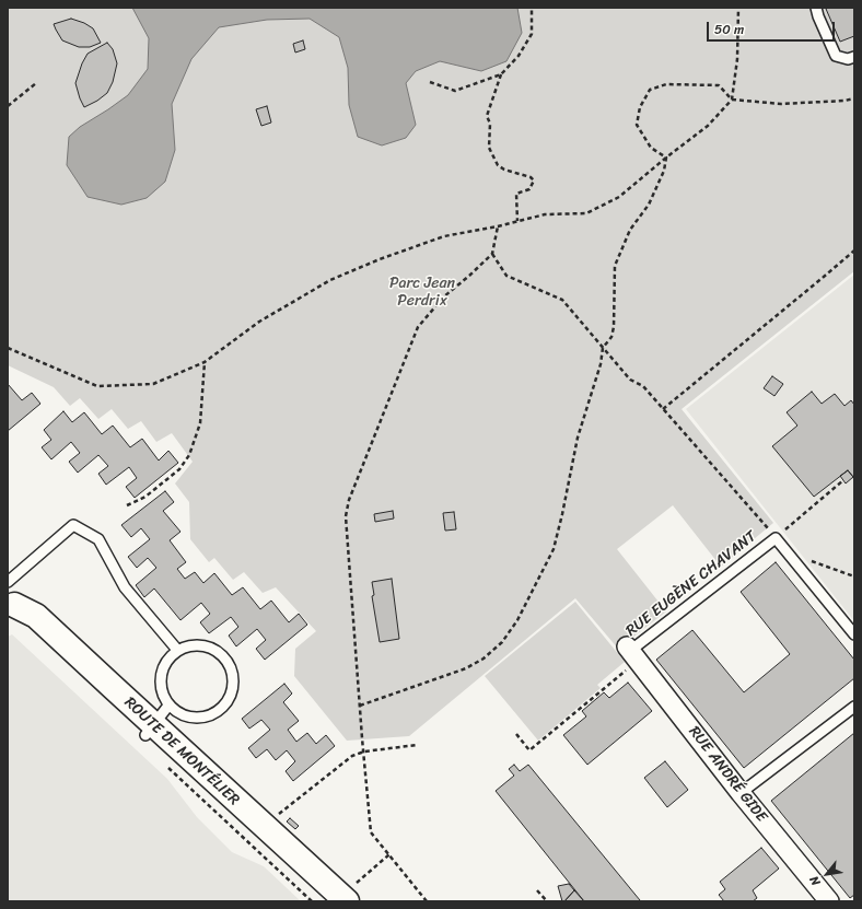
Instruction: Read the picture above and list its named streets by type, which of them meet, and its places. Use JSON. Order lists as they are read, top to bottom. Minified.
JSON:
{"streets":{"main road":["ROUTE DE MONTÉLIER"],"street":["RUE ANDRÉ GIDE"],"lane":["RUE EUGÈNE CHAVANT"]},"crossings":[["RUE EUGÈNE CHAVANT","RUE ANDRÉ GIDE"]],"parks":["Parc Jean Perdrix"],"scale_bar":"50 m","north":"bottom left"}
